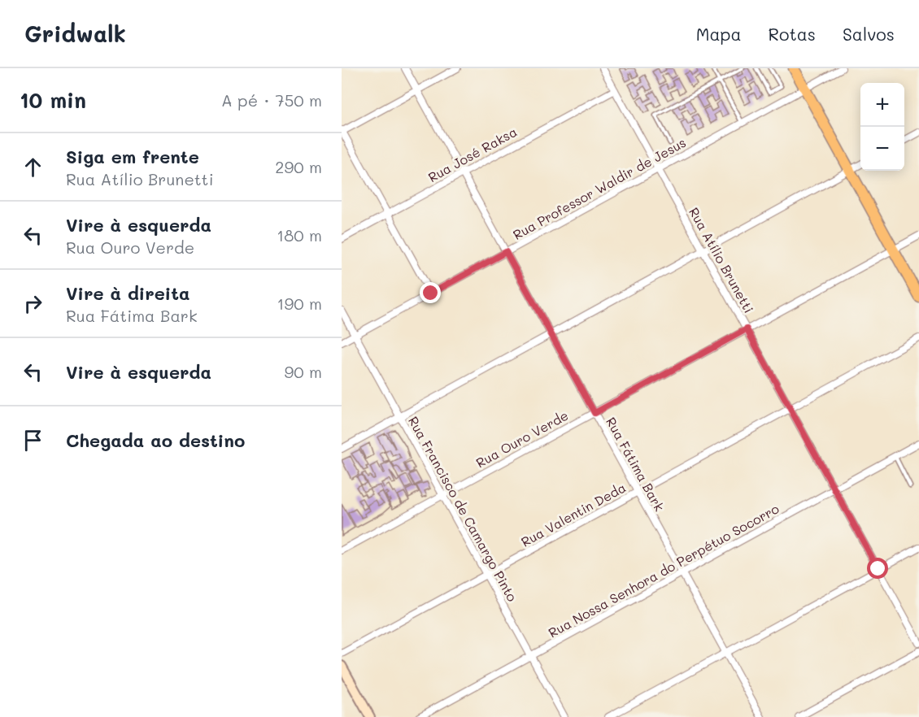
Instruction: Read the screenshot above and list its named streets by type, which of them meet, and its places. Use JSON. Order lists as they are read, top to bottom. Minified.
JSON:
{"streets":{"street":["Rua José Raksa","Rua Professor Waldir de Jesus","Rua Atílio Brunetti","Rua Ouro Verde","Rua Fátima Bark","Rua Francisco de Camargo Pinto","Rua Valentin Deda","Rua Nossa Senhora do Perpétuo Socorro"]},"crossings":[["Rua José Raksa","Rua Atílio Brunetti"],["Rua José Raksa","Rua Fátima Bark"],["Rua Professor Waldir de Jesus","Rua Atílio Brunetti"],["Rua Professor Waldir de Jesus","Rua Fátima Bark"],["Rua Professor Waldir de Jesus","Rua Francisco de Camargo Pinto"],["Rua Atílio Brunetti","Rua Ouro Verde"],["Rua Atílio Brunetti","Rua Valentin Deda"],["Rua Atílio Brunetti","Rua Nossa Senhora do Perpétuo Socorro"],["Rua Ouro Verde","Rua Fátima Bark"],["Rua Ouro Verde","Rua Francisco de Camargo Pinto"],["Rua Fátima Bark","Rua Valentin Deda"],["Rua Fátima Bark","Rua Nossa Senhora do Perpétuo Socorro"],["Rua Francisco de Camargo Pinto","Rua Valentin Deda"],["Rua Francisco de Camargo Pinto","Rua Nossa Senhora do Perpétuo Socorro"]],"page":{"header":"Gridwalk","nav":["Mapa","Rotas","Salvos"],"heading":["10 min","A pé · 750 m"],"map_buttons":["+","−"],"list":[["Siga em frente","Rua Atílio Brunetti","290 m"],["Vire à esquerda","Rua Ouro Verde","180 m"],["Vire à direita","Rua Fátima Bark","190 m"],["Vire à esquerda","90 m"],"Chegada ao destino"]}}
